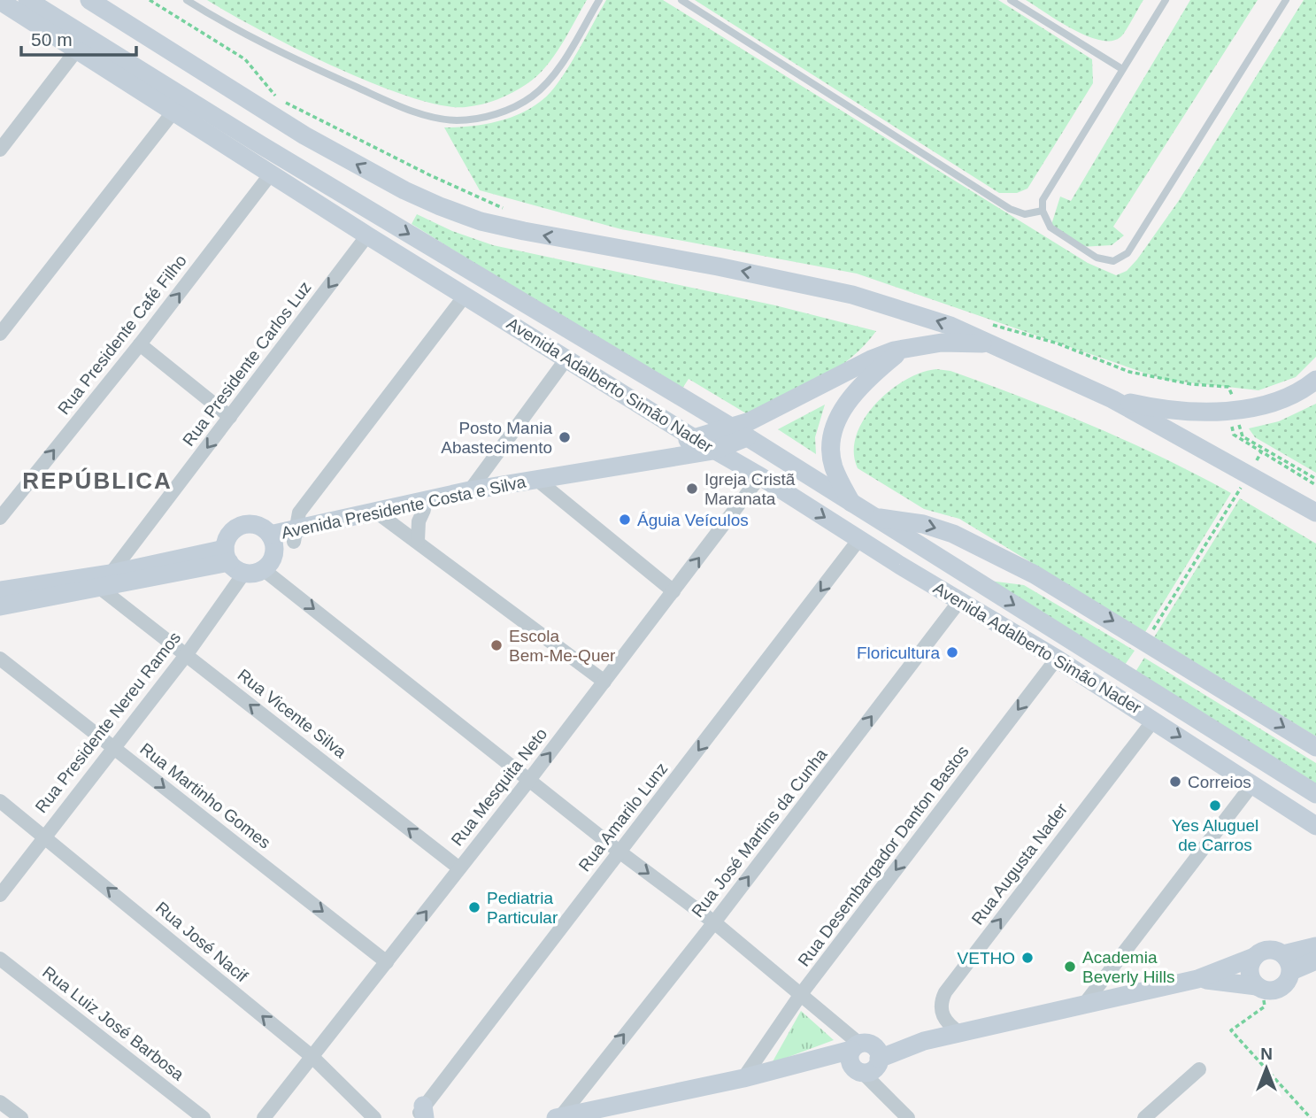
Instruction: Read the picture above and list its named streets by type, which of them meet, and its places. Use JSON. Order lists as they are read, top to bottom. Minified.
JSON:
{"streets":{"street":["Rua Presidente Café Filho","Rua Presidente Carlos Luz","Avenida Adalberto Simão Nader","Avenida Presidente Costa e Silva","Rua Vicente Silva","Rua Presidente Nereu Ramos","Rua Mesquita Neto","Rua Martinho Gomes","Rua Amarilo Lunz","Rua José Martins da Cunha","Rua Desembargador Danton Bastos","Rua Augusta Nader","Rua José Nacif","Rua Luiz José Barbosa"]},"crossings":[["Rua Presidente Café Filho","Avenida Adalberto Simão Nader"],["Rua Presidente Carlos Luz","Avenida Adalberto Simão Nader"],["Rua Presidente Carlos Luz","Rua Vicente Silva"],["Avenida Adalberto Simão Nader","Avenida Presidente Costa e Silva"],["Avenida Adalberto Simão Nader","Rua Mesquita Neto"],["Avenida Adalberto Simão Nader","Rua Amarilo Lunz"],["Avenida Adalberto Simão Nader","Rua José Martins da Cunha"],["Avenida Adalberto Simão Nader","Rua Desembargador Danton Bastos"],["Avenida Adalberto Simão Nader","Rua Augusta Nader"],["Avenida Presidente Costa e Silva","Rua Presidente Nereu Ramos"],["Rua Vicente Silva","Rua Presidente Nereu Ramos"],["Rua Vicente Silva","Rua Mesquita Neto"],["Rua Presidente Nereu Ramos","Rua Martinho Gomes"],["Rua Presidente Nereu Ramos","Rua José Nacif"],["Rua Mesquita Neto","Rua Martinho Gomes"],["Rua Mesquita Neto","Rua José Nacif"]],"one_way":["Rua Mesquita Neto","Rua Martinho Gomes","Rua Amarilo Lunz","Rua José Martins da Cunha","Rua Desembargador Danton Bastos","Rua José Nacif"],"districts":["REPÚBLICA"],"places":["Posto Mania Abastecimento","Igreja Cristã Maranata","Águia Veículos","Escola Bem-Me-Quer","Floricultura","Correios","Yes Aluguel de Carros","Pediatria Particular","VETHO","Academia Beverly Hills"],"scale_bar":"50 m","north":"top"}
